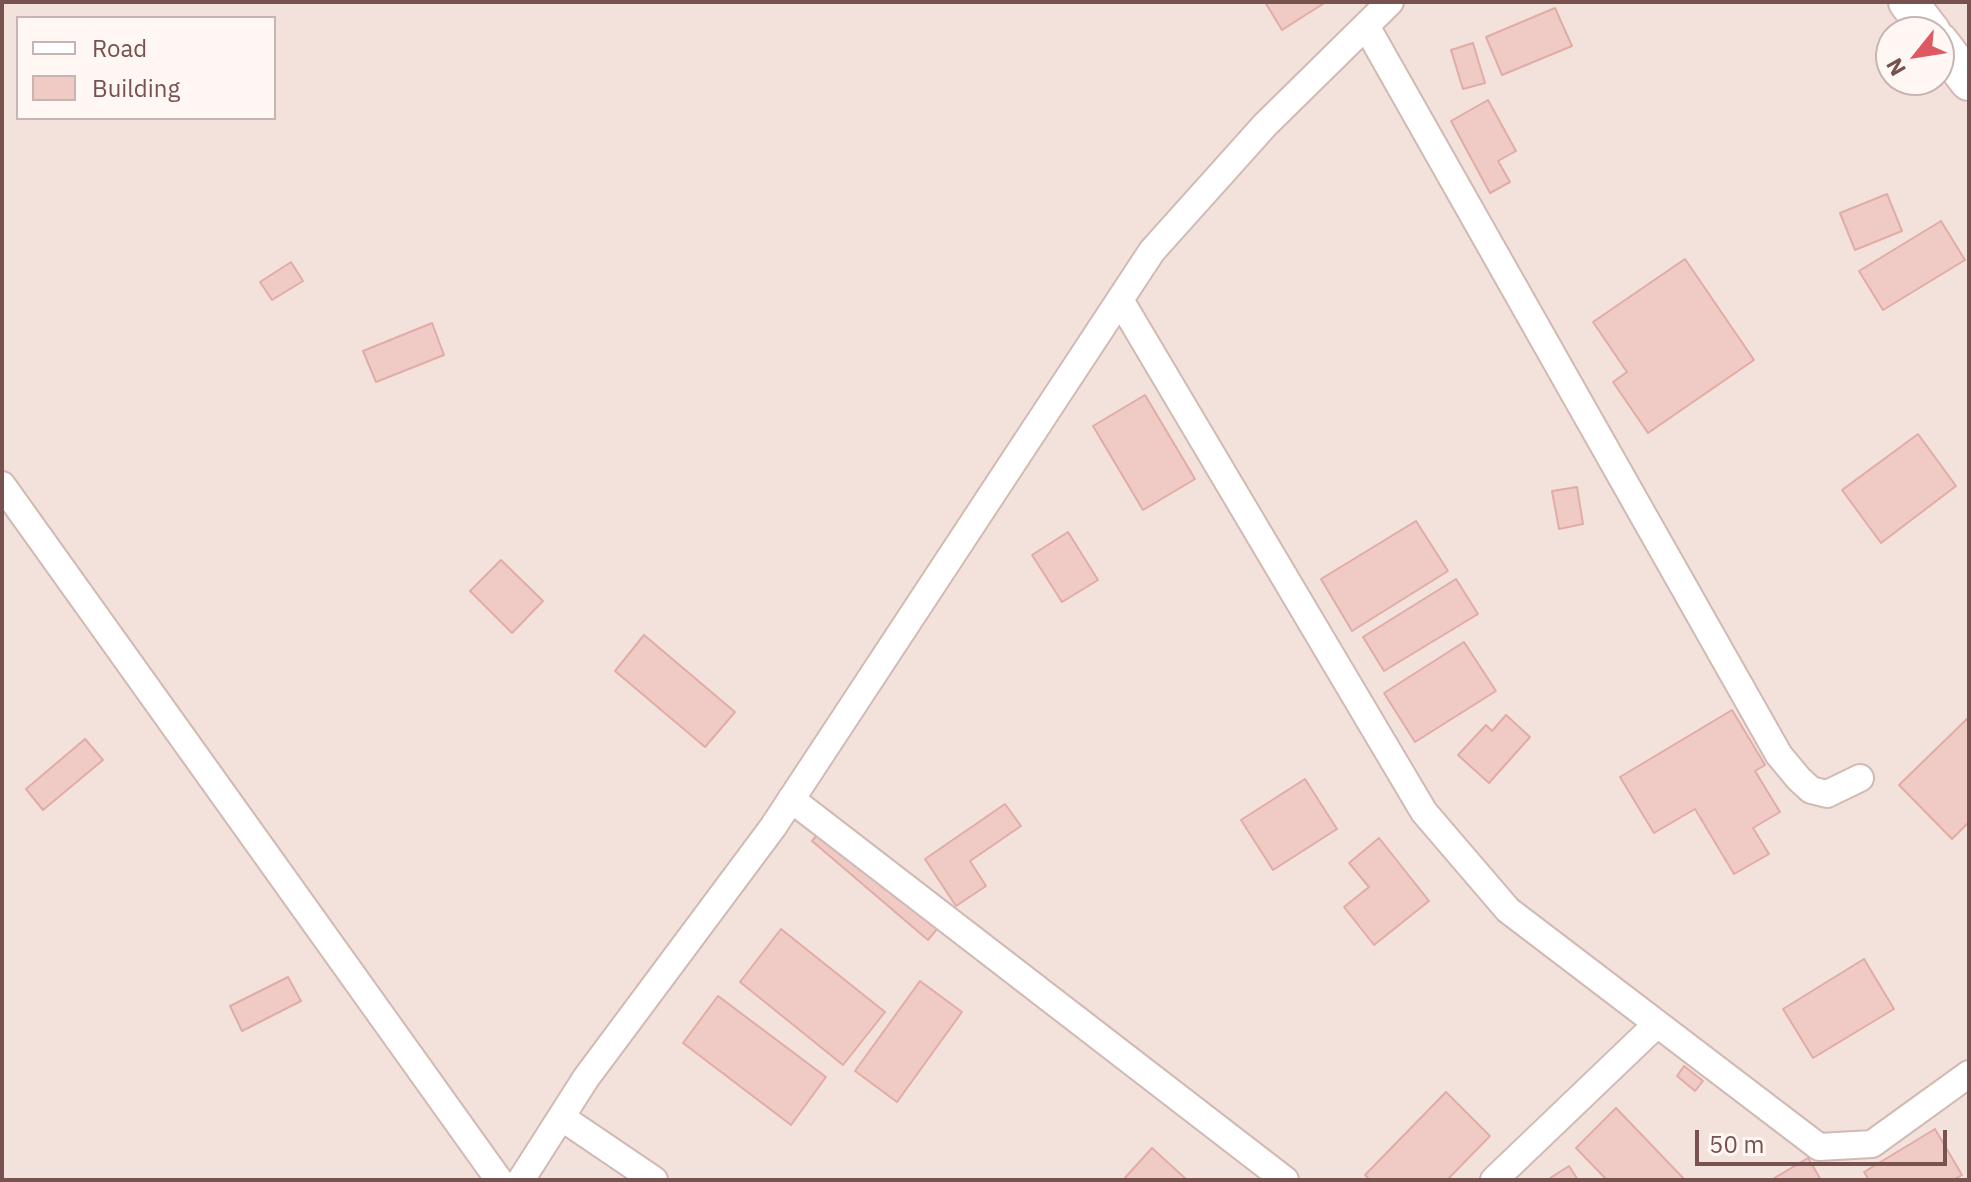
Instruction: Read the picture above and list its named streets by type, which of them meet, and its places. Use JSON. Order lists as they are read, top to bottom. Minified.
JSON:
{"legend":["Road","Building"],"scale_bar":"50 m","north":"bottom left"}
